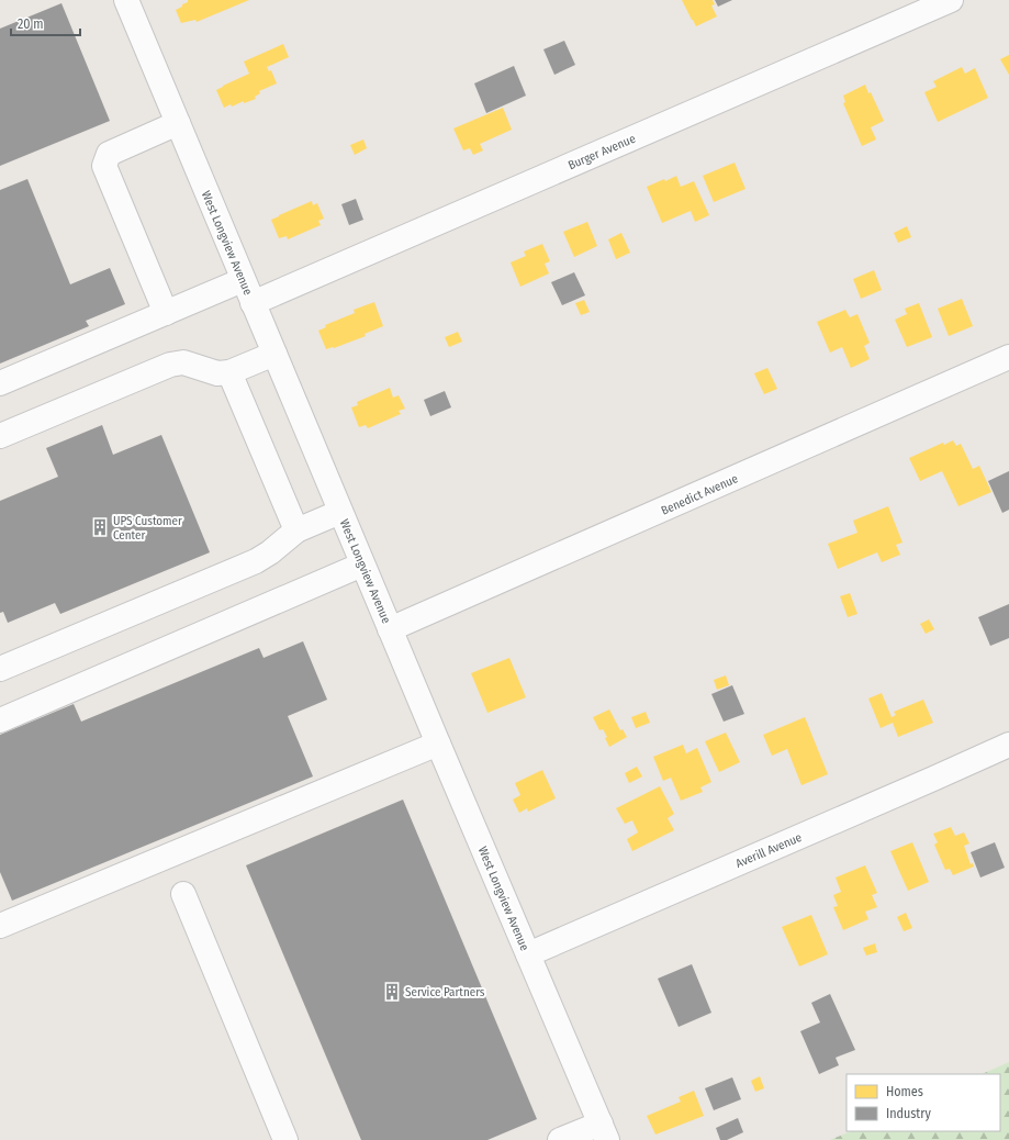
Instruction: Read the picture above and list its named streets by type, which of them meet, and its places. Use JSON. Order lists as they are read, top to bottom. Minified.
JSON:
{"streets":{"street":["Burger Avenue","West Longview Avenue","Benedict Avenue","Averill Avenue"]},"crossings":[["Burger Avenue","West Longview Avenue"],["West Longview Avenue","Benedict Avenue"],["West Longview Avenue","Averill Avenue"]],"places":{"building":["UPS Customer Center","Service Partners"]},"legend":["Homes","Industry"],"scale_bar":"20 m"}
